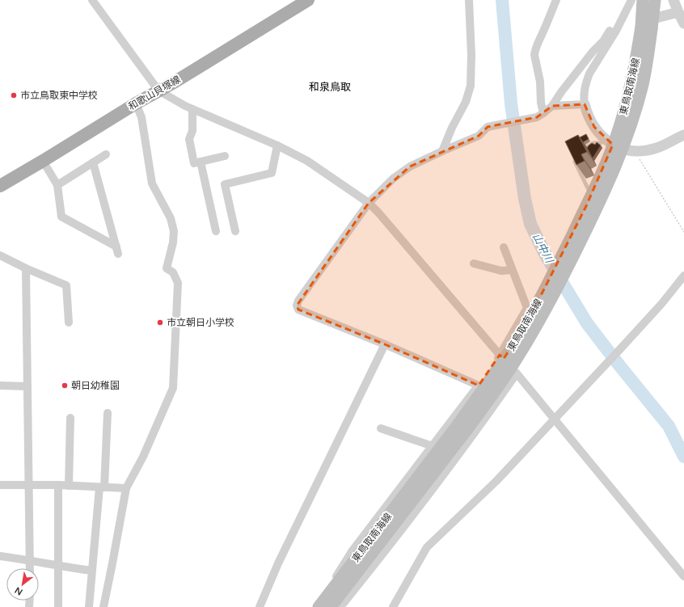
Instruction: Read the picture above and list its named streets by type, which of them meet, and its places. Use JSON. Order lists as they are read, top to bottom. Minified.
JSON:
{"streets":{"main road":["東鳥取南海線","和歌山貝塚線"]},"districts":["和泉鳥取"],"water":["山中川"],"places":["市立鳥取東中学校","市立朝日小学校","朝日幼稚園"],"north":"bottom left"}
